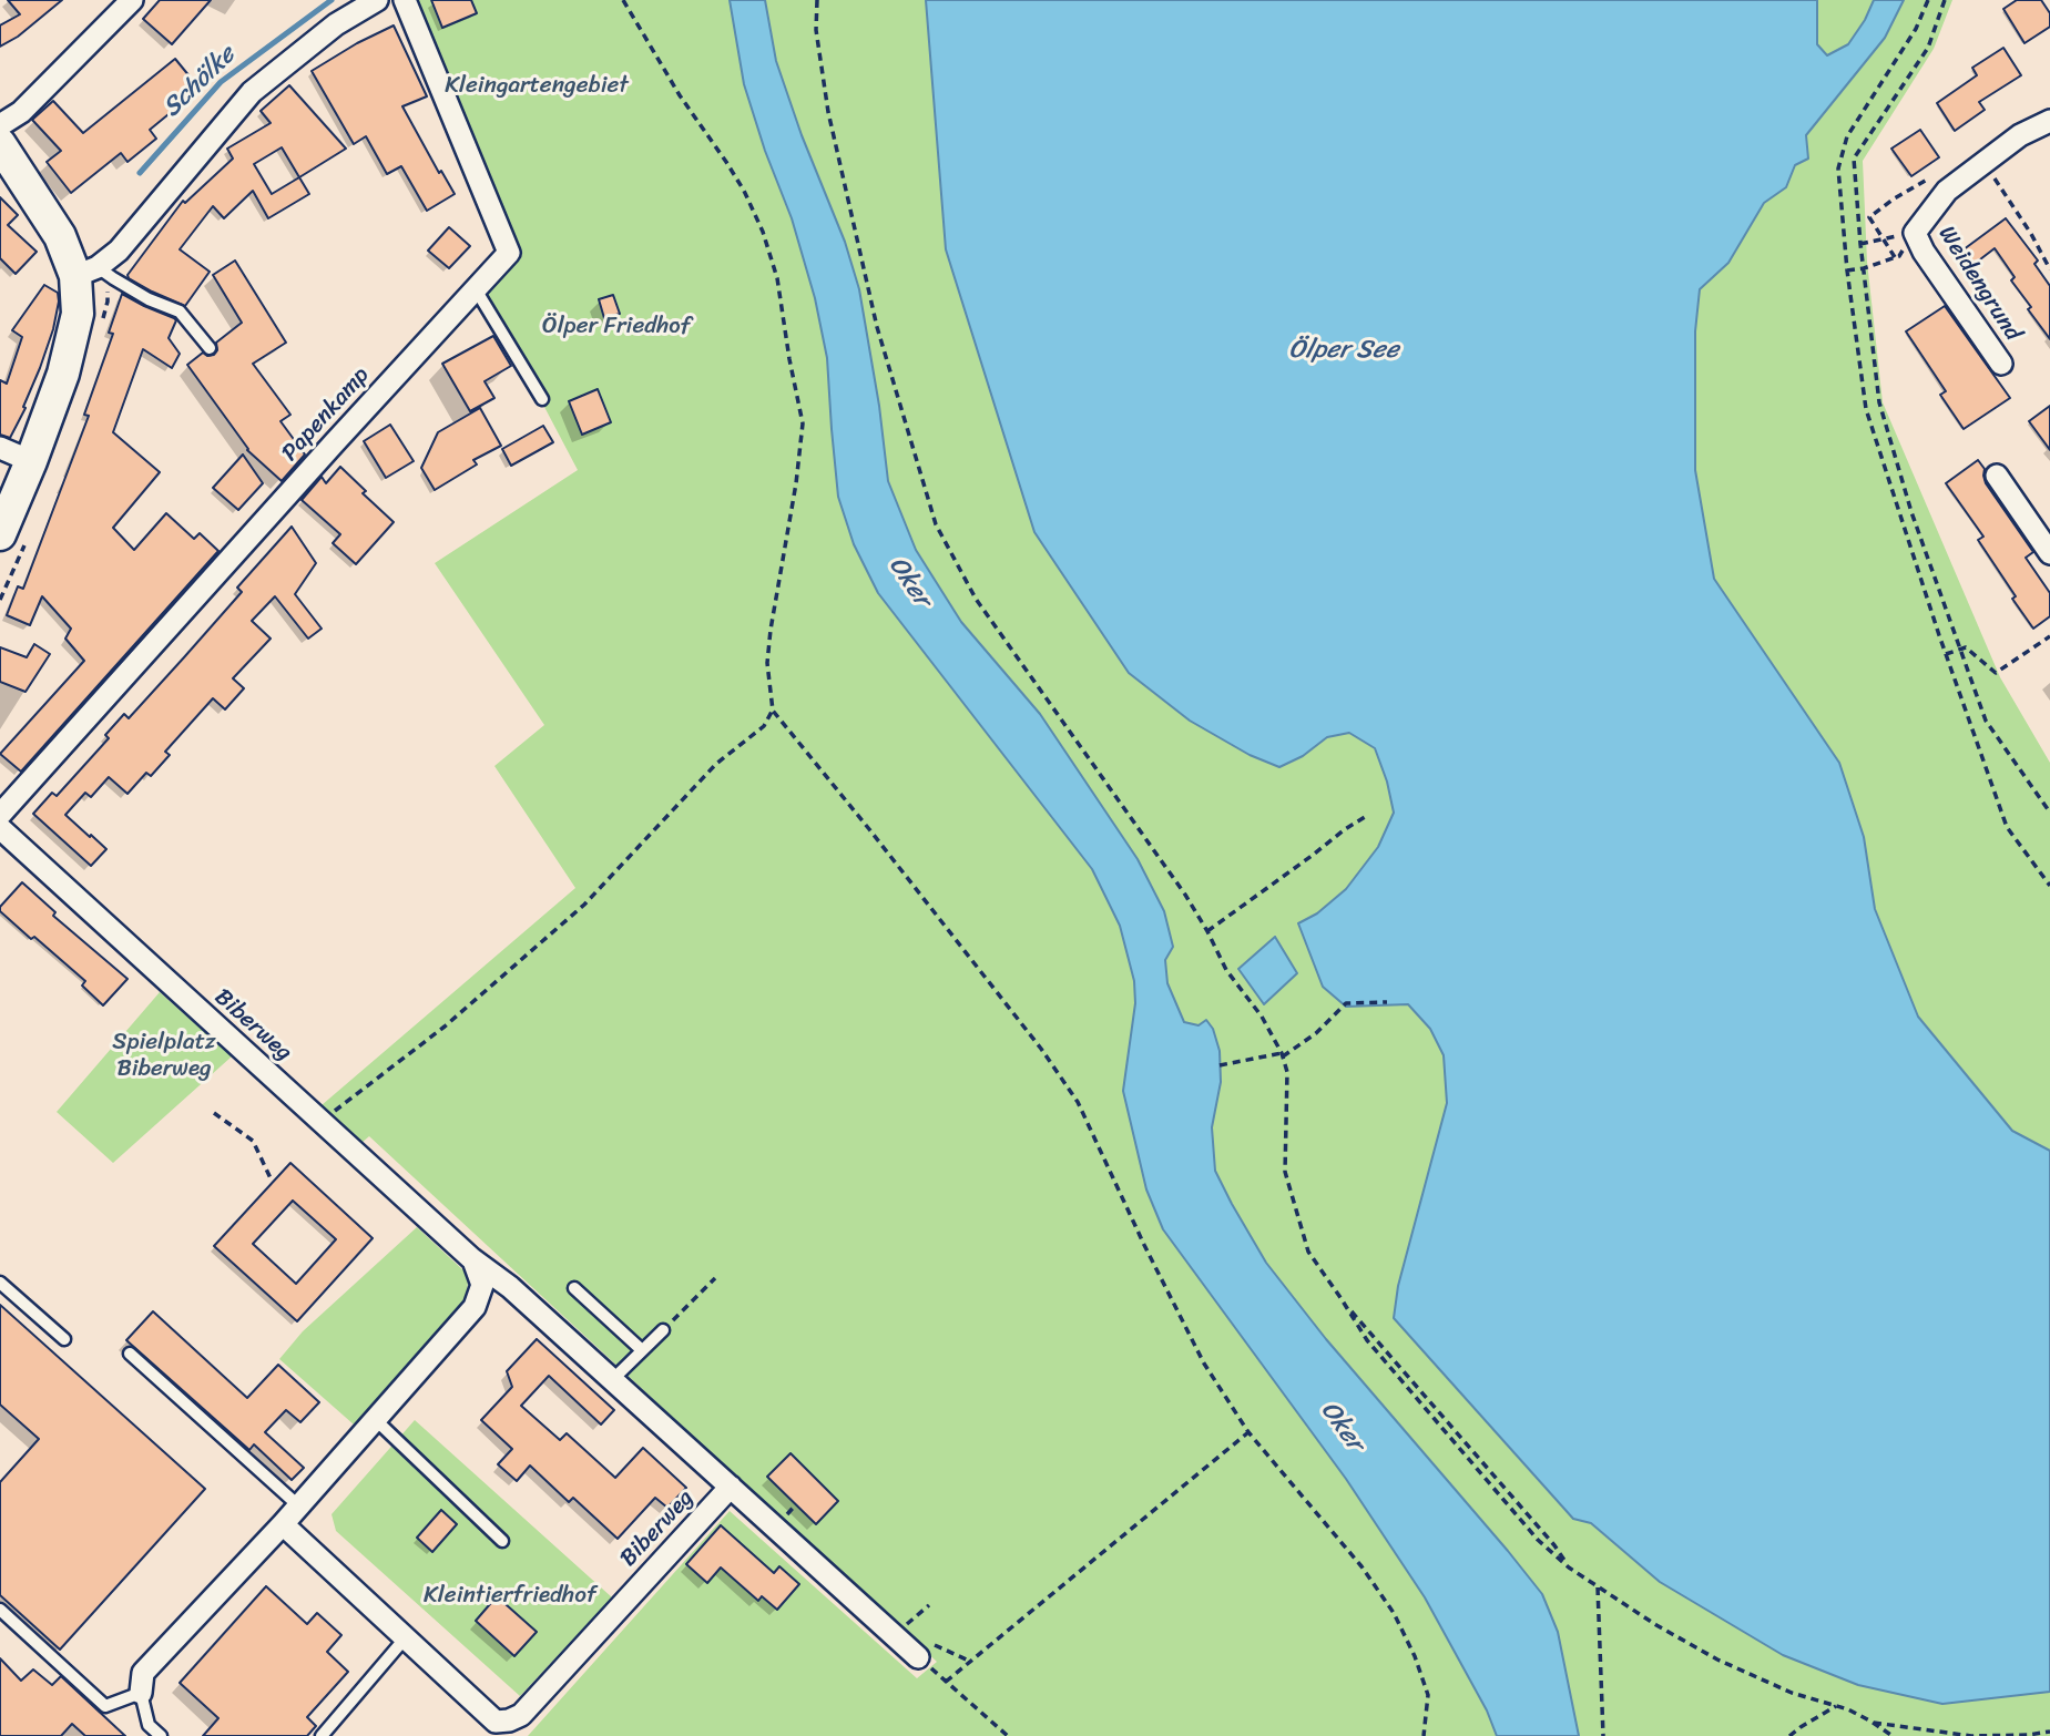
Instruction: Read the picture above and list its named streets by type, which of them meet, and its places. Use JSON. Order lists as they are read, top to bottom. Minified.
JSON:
{"streets":{"street":["Weidengrund","Papenkamp","Biberweg"]},"water":["Schölke","Ölper See","Oker"],"parks":["Kleingartengebiet","Ölper Friedhof","Spielplatz Biberweg","Kleintierfriedhof"]}
